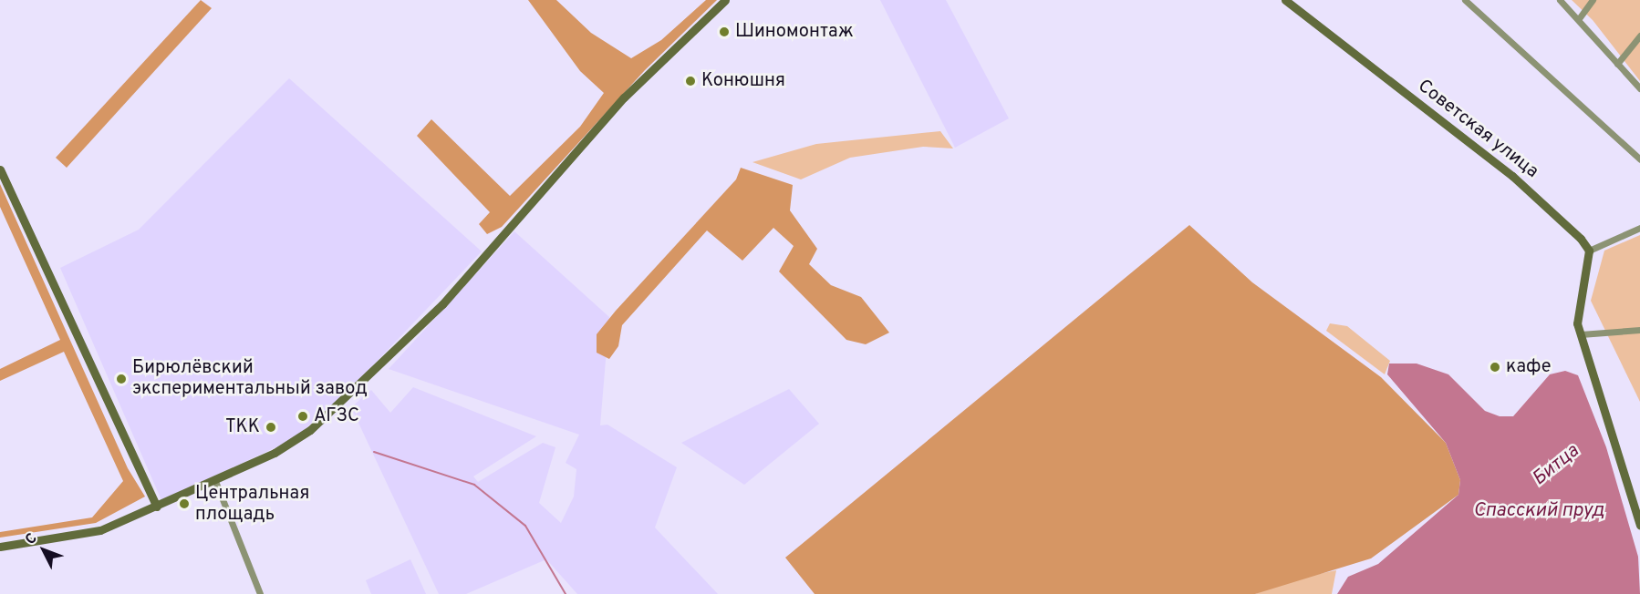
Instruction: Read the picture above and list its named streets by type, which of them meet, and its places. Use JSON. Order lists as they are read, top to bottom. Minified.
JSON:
{"streets":{"street":["Советская улица"]},"water":["Битца","Спасский пруд"],"places":["Шиномонтаж","Конюшня","кафе","Бирюлёвский экспериментальный завод","АГЗС","ТКК","Центральная площадь"],"north":"top left"}
